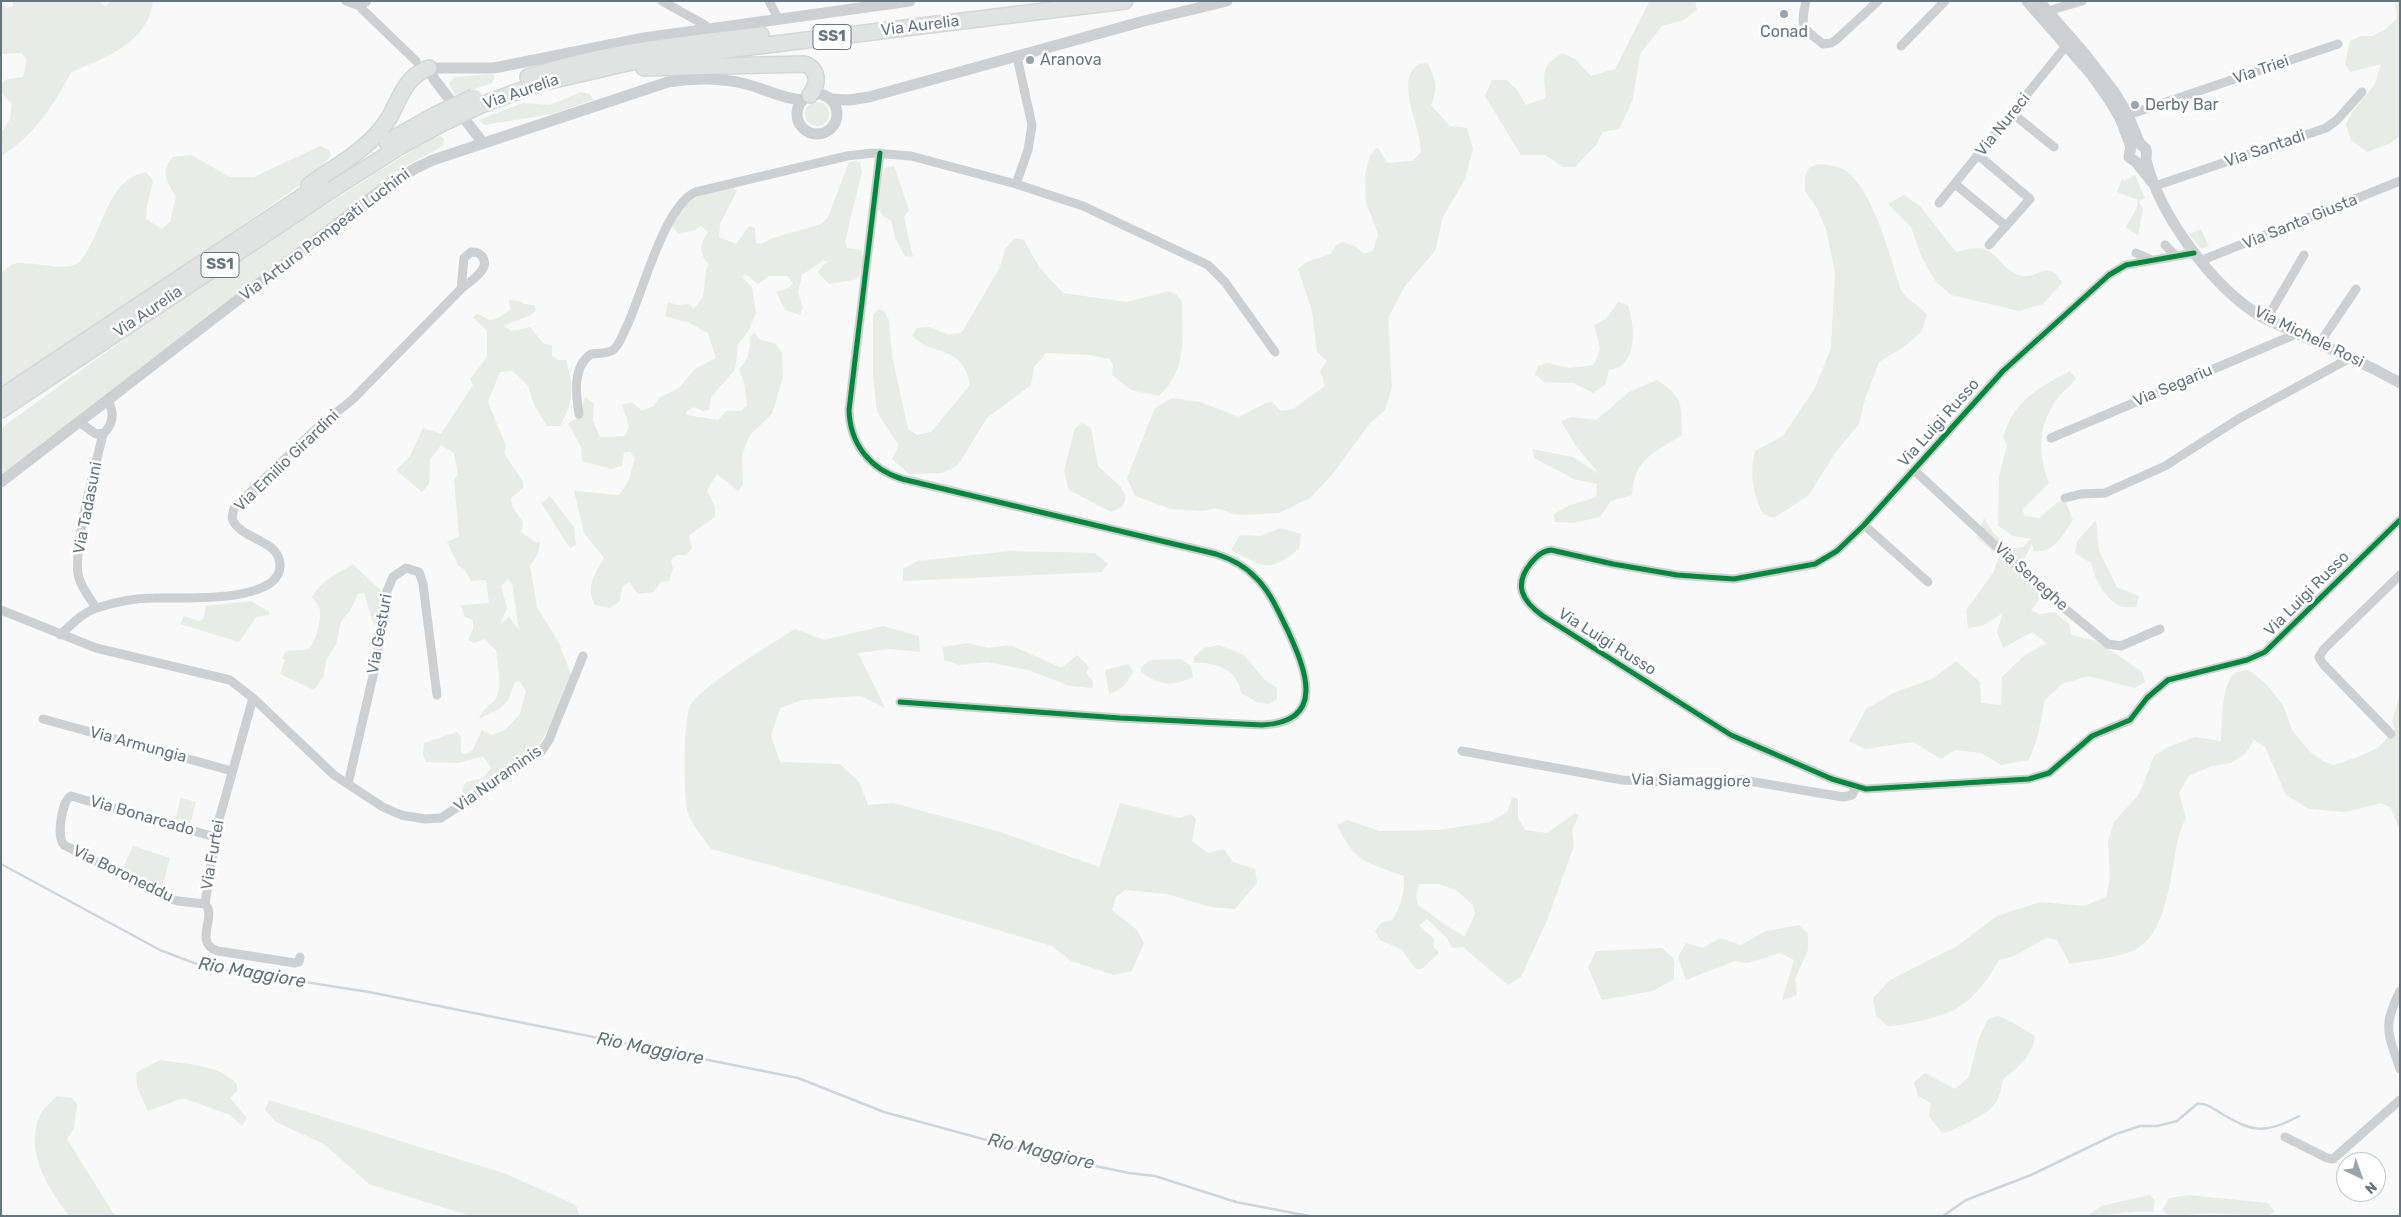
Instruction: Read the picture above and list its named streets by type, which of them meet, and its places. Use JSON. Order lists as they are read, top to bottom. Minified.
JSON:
{"streets":{"highway":["Via Aurelia","SS1"],"street":["Via Triei","Via Nureci","Via Santadi","Via Santa Giusta","Via Arturo Pompeati Luchini","Via Michele Rosi","Via Segariu","Via Luigi Russo","Via Emilio Girardini","Via Tadasuni","Via Seneghe","Via Gesturi","Via Armungia","Via Nuraminis","Via Siamaggiore","Via Bonarcado","Via Furtei","Via Boroneddu"]},"crossings":[["Via Triei","Via Michele Rosi"],["Via Nureci","Via Michele Rosi"],["Via Santadi","Via Michele Rosi"],["Via Santa Giusta","Via Michele Rosi"],["Via Santa Giusta","Via Luigi Russo"],["Via Arturo Pompeati Luchini","Via Tadasuni"],["Via Michele Rosi","Via Segariu"],["Via Michele Rosi","Via Luigi Russo"],["Via Luigi Russo","Via Seneghe"],["Via Luigi Russo","Via Siamaggiore"],["Via Emilio Girardini","Via Tadasuni"],["Via Gesturi","Via Nuraminis"],["Via Armungia","Via Furtei"],["Via Bonarcado","Via Furtei"],["Via Bonarcado","Via Boroneddu"],["Via Furtei","Via Boroneddu"]],"water":["Rio Maggiore"],"places":["Conad","Aranova","Derby Bar"],"north":"bottom right"}
